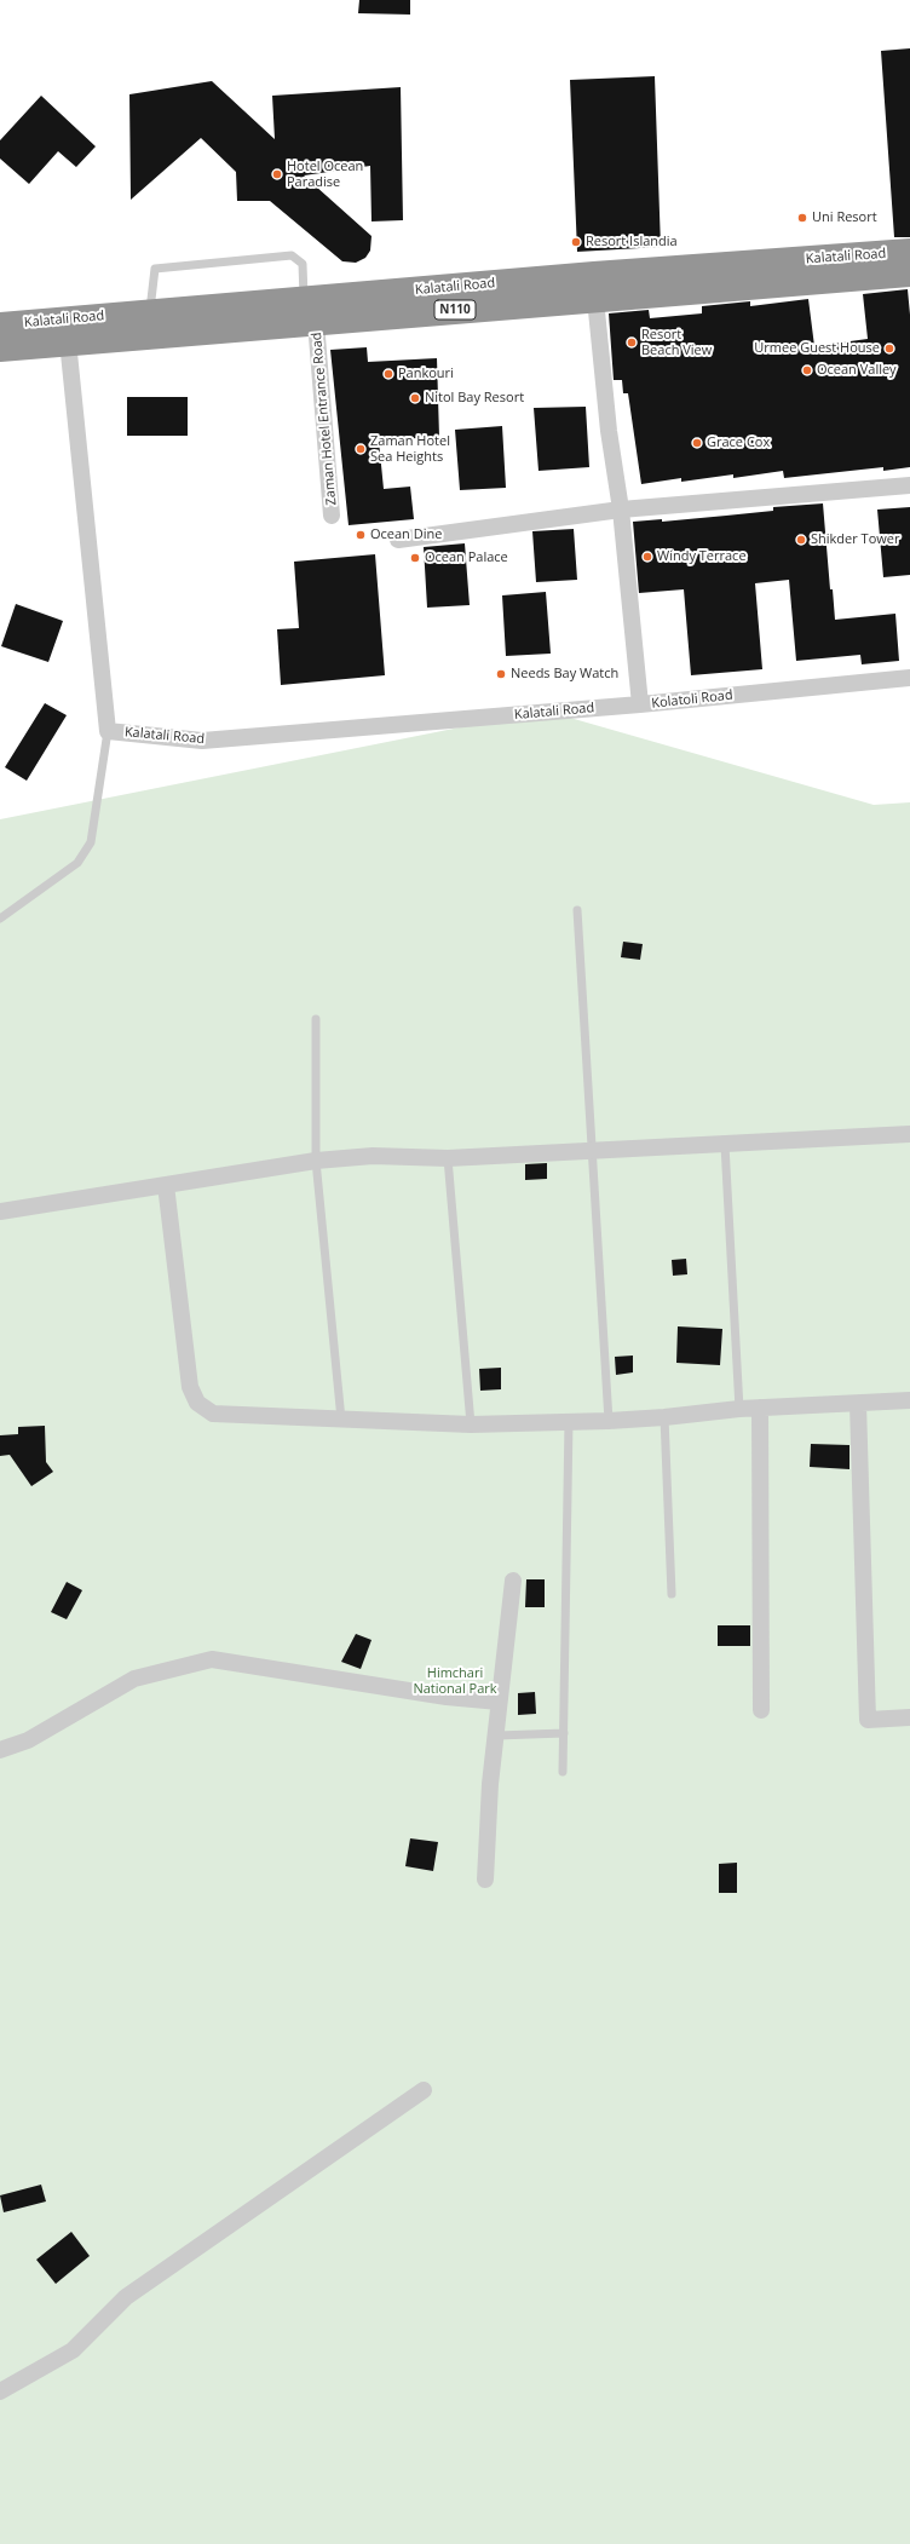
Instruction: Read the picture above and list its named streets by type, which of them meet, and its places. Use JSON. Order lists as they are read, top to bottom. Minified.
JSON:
{"streets":{"highway":["Kalatali Road","N110"],"street":["Zaman Hotel Entrance Road","Kolatoli Road"]},"crossings":[["Kalatali Road","Zaman Hotel Entrance Road"],["Kalatali Road","Kolatoli Road"]],"parks":["Himchari National Park"],"places":["Hotel Ocean Paradise","Uni Resort","Resort Islandia","Resort Beach View","Urmee Guest House","Ocean Valley","Pankouri","Nitol Bay Resort","Grace Cox","Zaman Hotel Sea Heights","Ocean Dine","Shikder Tower","Windy Terrace","Ocean Palace","Needs Bay Watch"]}
